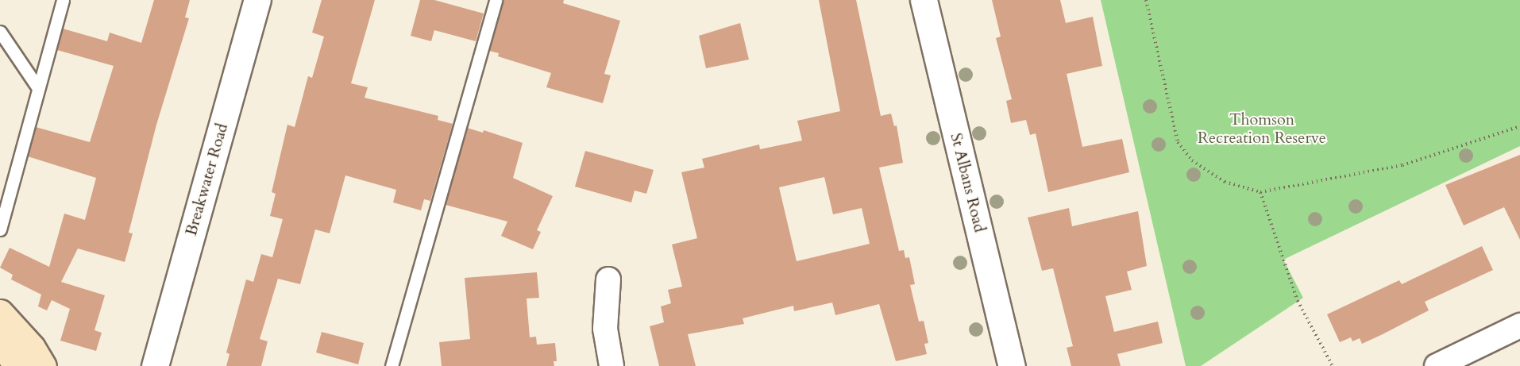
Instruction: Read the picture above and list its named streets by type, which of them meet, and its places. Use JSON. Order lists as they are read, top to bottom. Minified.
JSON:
{"streets":{"street":["Breakwater Road","St Albans Road"]},"parks":["Thomson Recreation Reserve"]}
